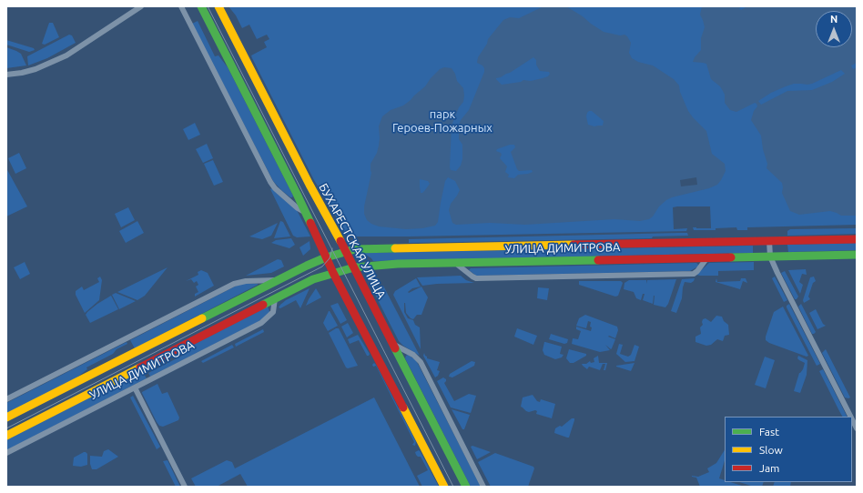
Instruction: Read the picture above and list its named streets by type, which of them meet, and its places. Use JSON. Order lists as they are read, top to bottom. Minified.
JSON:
{"streets":{"street":["БУХАРЕСТСКАЯ УЛИЦА","УЛИЦА ДИМИТРОВА"]},"crossings":[["БУХАРЕСТСКАЯ УЛИЦА","УЛИЦА ДИМИТРОВА"]],"parks":["парк Героев-Пожарных"],"legend":["Fast","Slow","Jam"],"north":"top"}
